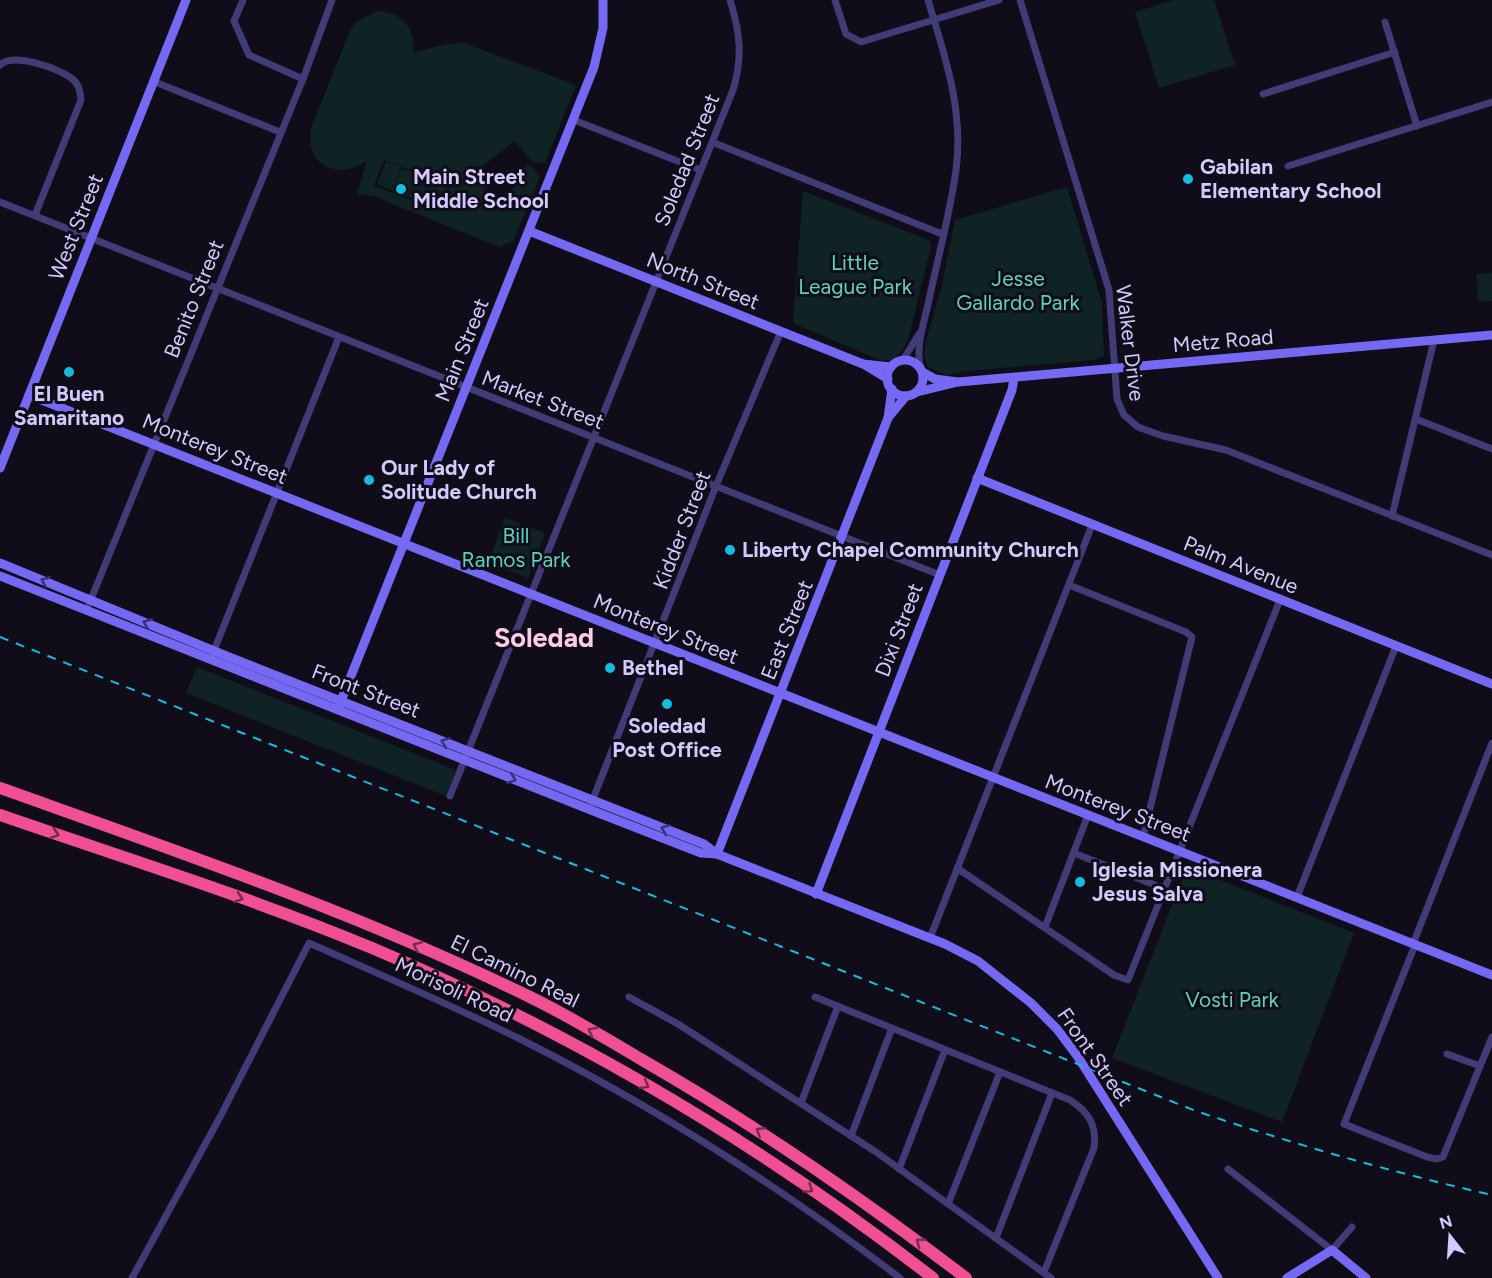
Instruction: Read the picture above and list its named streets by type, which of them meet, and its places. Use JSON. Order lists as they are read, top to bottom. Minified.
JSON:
{"streets":{"highway":["El Camino Real"],"street":["Soledad Street","West Street","North Street","Benito Street","Metz Road","Walker Drive","Main Street","Market Street","Monterey Street","Kidder Street","Palm Avenue","East Street","Dixi Street","Front Street","Morisoli Road"]},"crossings":[["Soledad Street","North Street"],["Soledad Street","Market Street"],["Soledad Street","Monterey Street"],["Soledad Street","Front Street"],["West Street","Market Street"],["West Street","Monterey Street"],["North Street","Metz Road"],["North Street","Main Street"],["North Street","Kidder Street"],["North Street","East Street"],["Benito Street","Market Street"],["Benito Street","Monterey Street"],["Benito Street","Front Street"],["Metz Road","Walker Drive"],["Metz Road","East Street"],["Metz Road","Dixi Street"],["Main Street","Market Street"],["Main Street","Monterey Street"],["Main Street","Front Street"],["Market Street","Kidder Street"],["Market Street","East Street"],["Market Street","Dixi Street"],["Monterey Street","Kidder Street"],["Monterey Street","East Street"],["Monterey Street","Dixi Street"],["Kidder Street","Front Street"],["Palm Avenue","Dixi Street"],["East Street","Front Street"],["Dixi Street","Front Street"]],"districts":["Soledad"],"parks":["Little League Park","Jesse Gallardo Park","Bill Ramos Park","Vosti Park"],"places":["Gabilan Elementary School","Main Street Middle School","El Buen Samaritano","Our Lady of Solitude Church","Liberty Chapel Community Church","Bethel","Soledad Post Office","Iglesia Missionera Jesus Salva"],"north":"top"}
